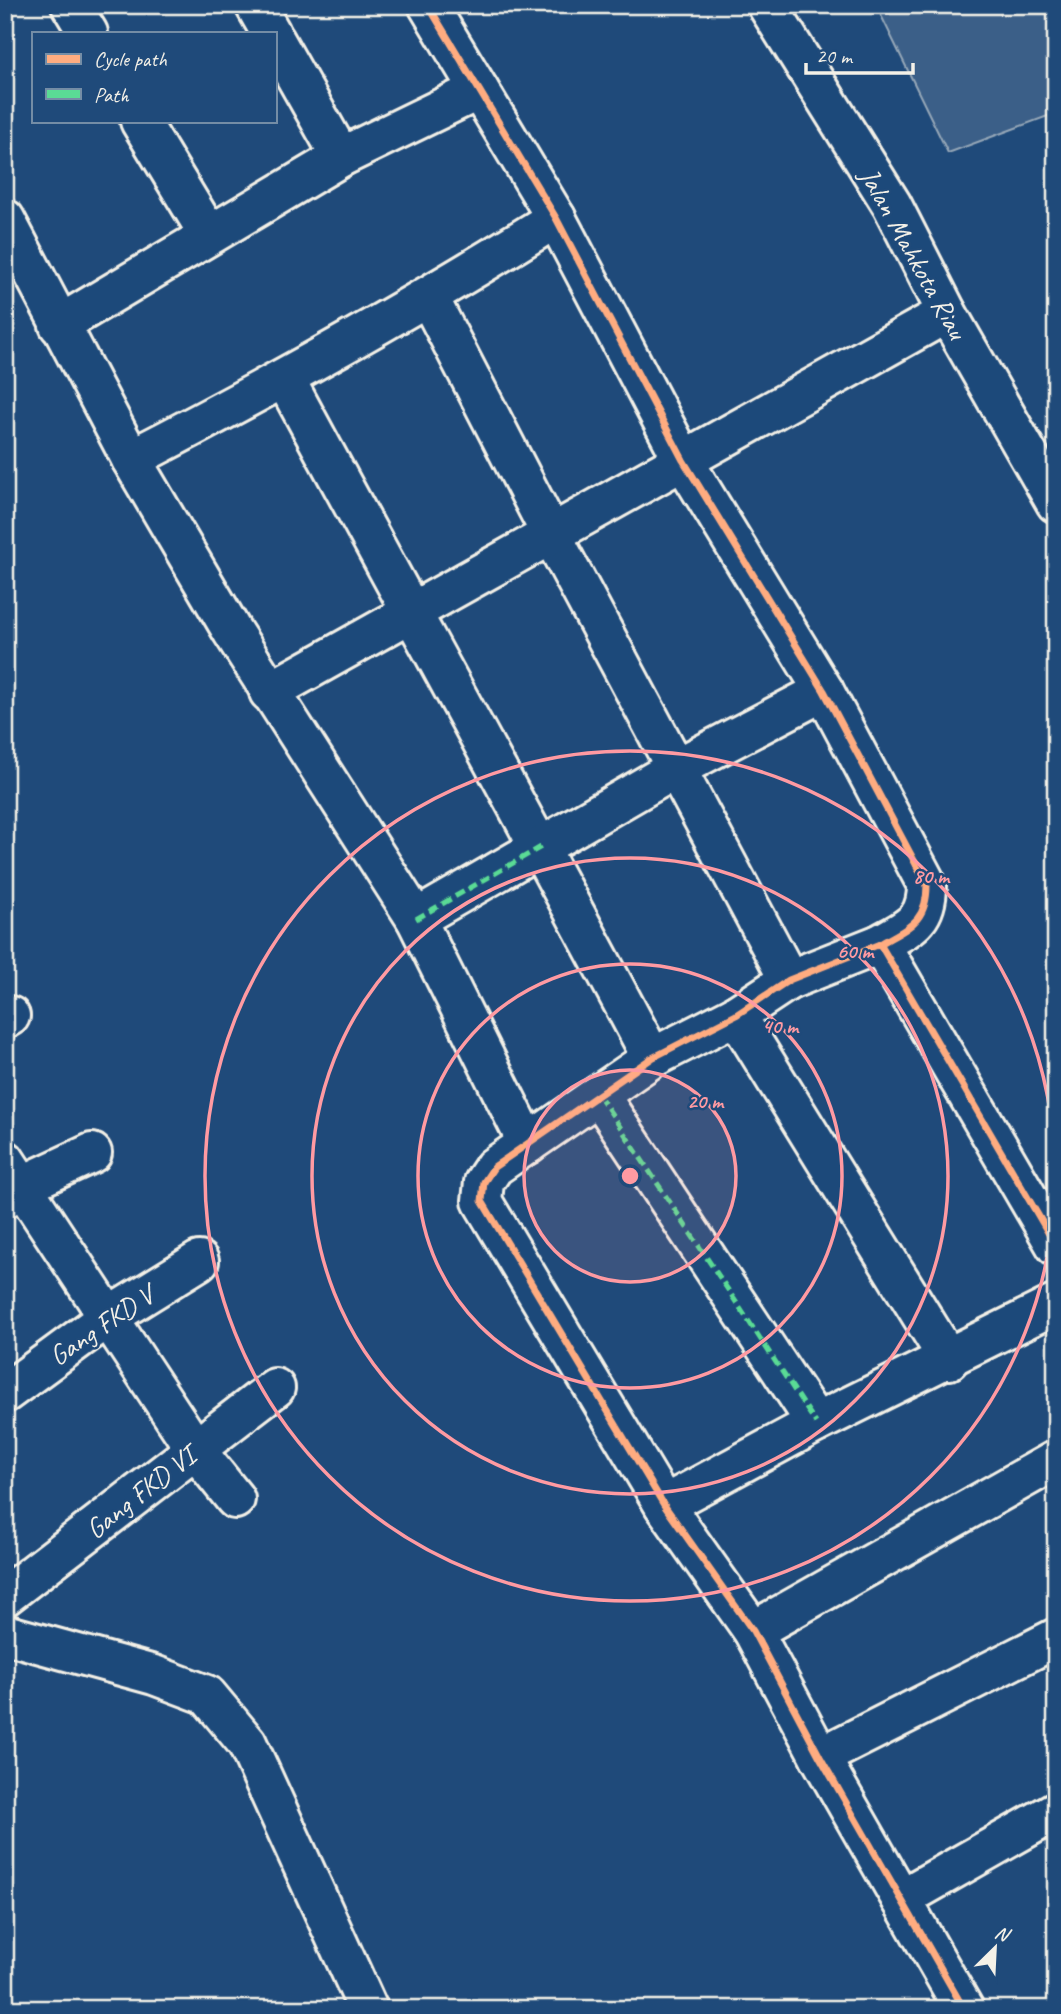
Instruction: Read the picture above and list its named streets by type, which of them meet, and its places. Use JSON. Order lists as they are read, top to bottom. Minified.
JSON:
{"streets":{"street":["Jalan Mahkota Riau","Gang FKD V","Gang FKD VI"]},"legend":["Cycle path","Path"],"scale_bar":"20 m","north":"top right","rings":["80 m","60 m","40 m","20 m"]}
